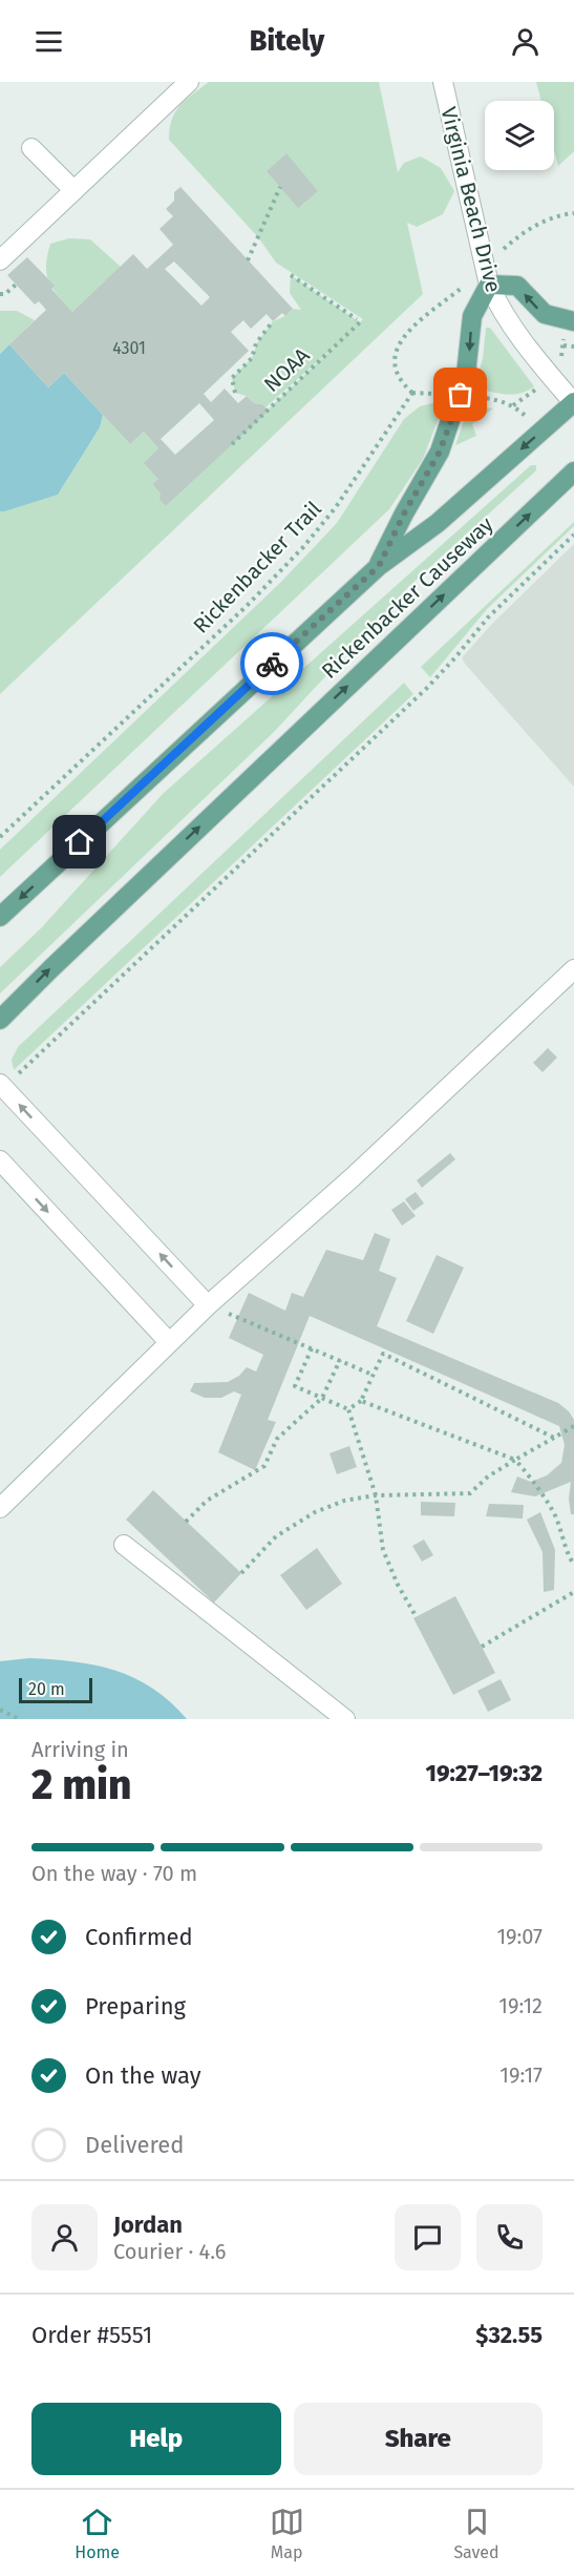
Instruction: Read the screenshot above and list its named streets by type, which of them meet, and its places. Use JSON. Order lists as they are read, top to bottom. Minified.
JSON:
{"streets":{"main road":["Rickenbacker Causeway"],"street":["Virginia Beach Drive"],"path":["NOAA","Rickenbacker Trail"]},"crossings":[["Virginia Beach Drive","Rickenbacker Causeway"]],"house_numbers":["4301"],"scale_bar":"20 m","page":{"header":"Bitely","scale":"20 m","heading":["2 min","Arriving in","19:27–19:32"],"panel":["Jordan","Courier · 4.6","Order #5551","$32.55"],"bar":"On the way · 70 m","list":[["Confirmed","19:07"],["Preparing","19:12"],["On the way","19:17"],"Delivered"],"buttons":["Help","Share"],"tabs":["Home","Map","Saved"]}}
